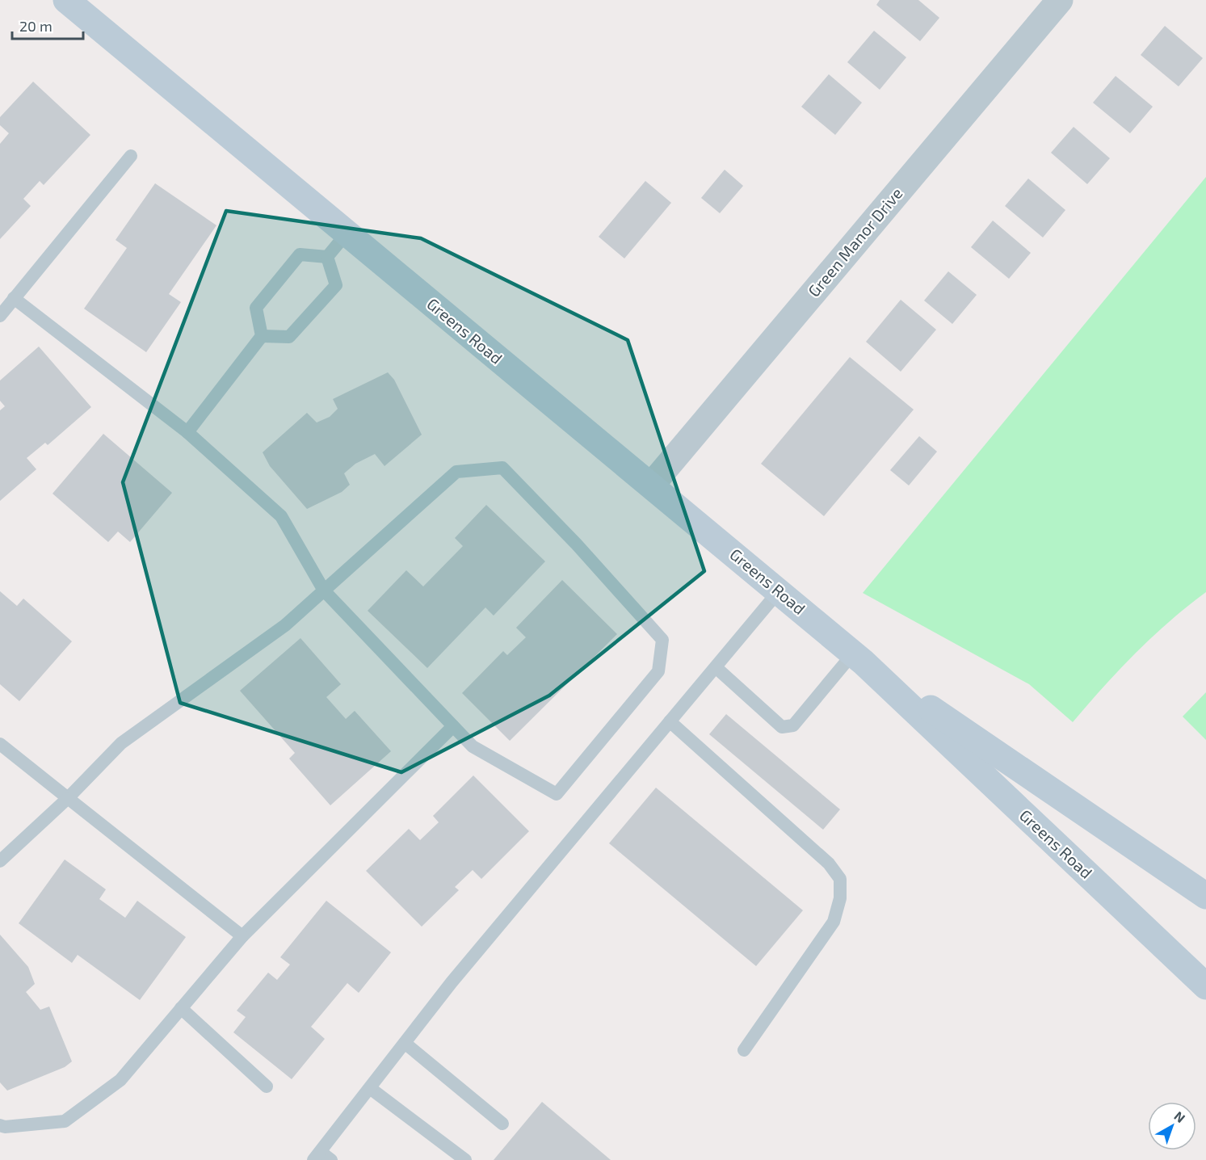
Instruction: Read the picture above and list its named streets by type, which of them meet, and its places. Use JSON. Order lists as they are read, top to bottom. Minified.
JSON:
{"streets":{"main road":["Greens Road"],"street":["Green Manor Drive"]},"crossings":[["Green Manor Drive","Greens Road"]],"scale_bar":"20 m","north":"top right"}
